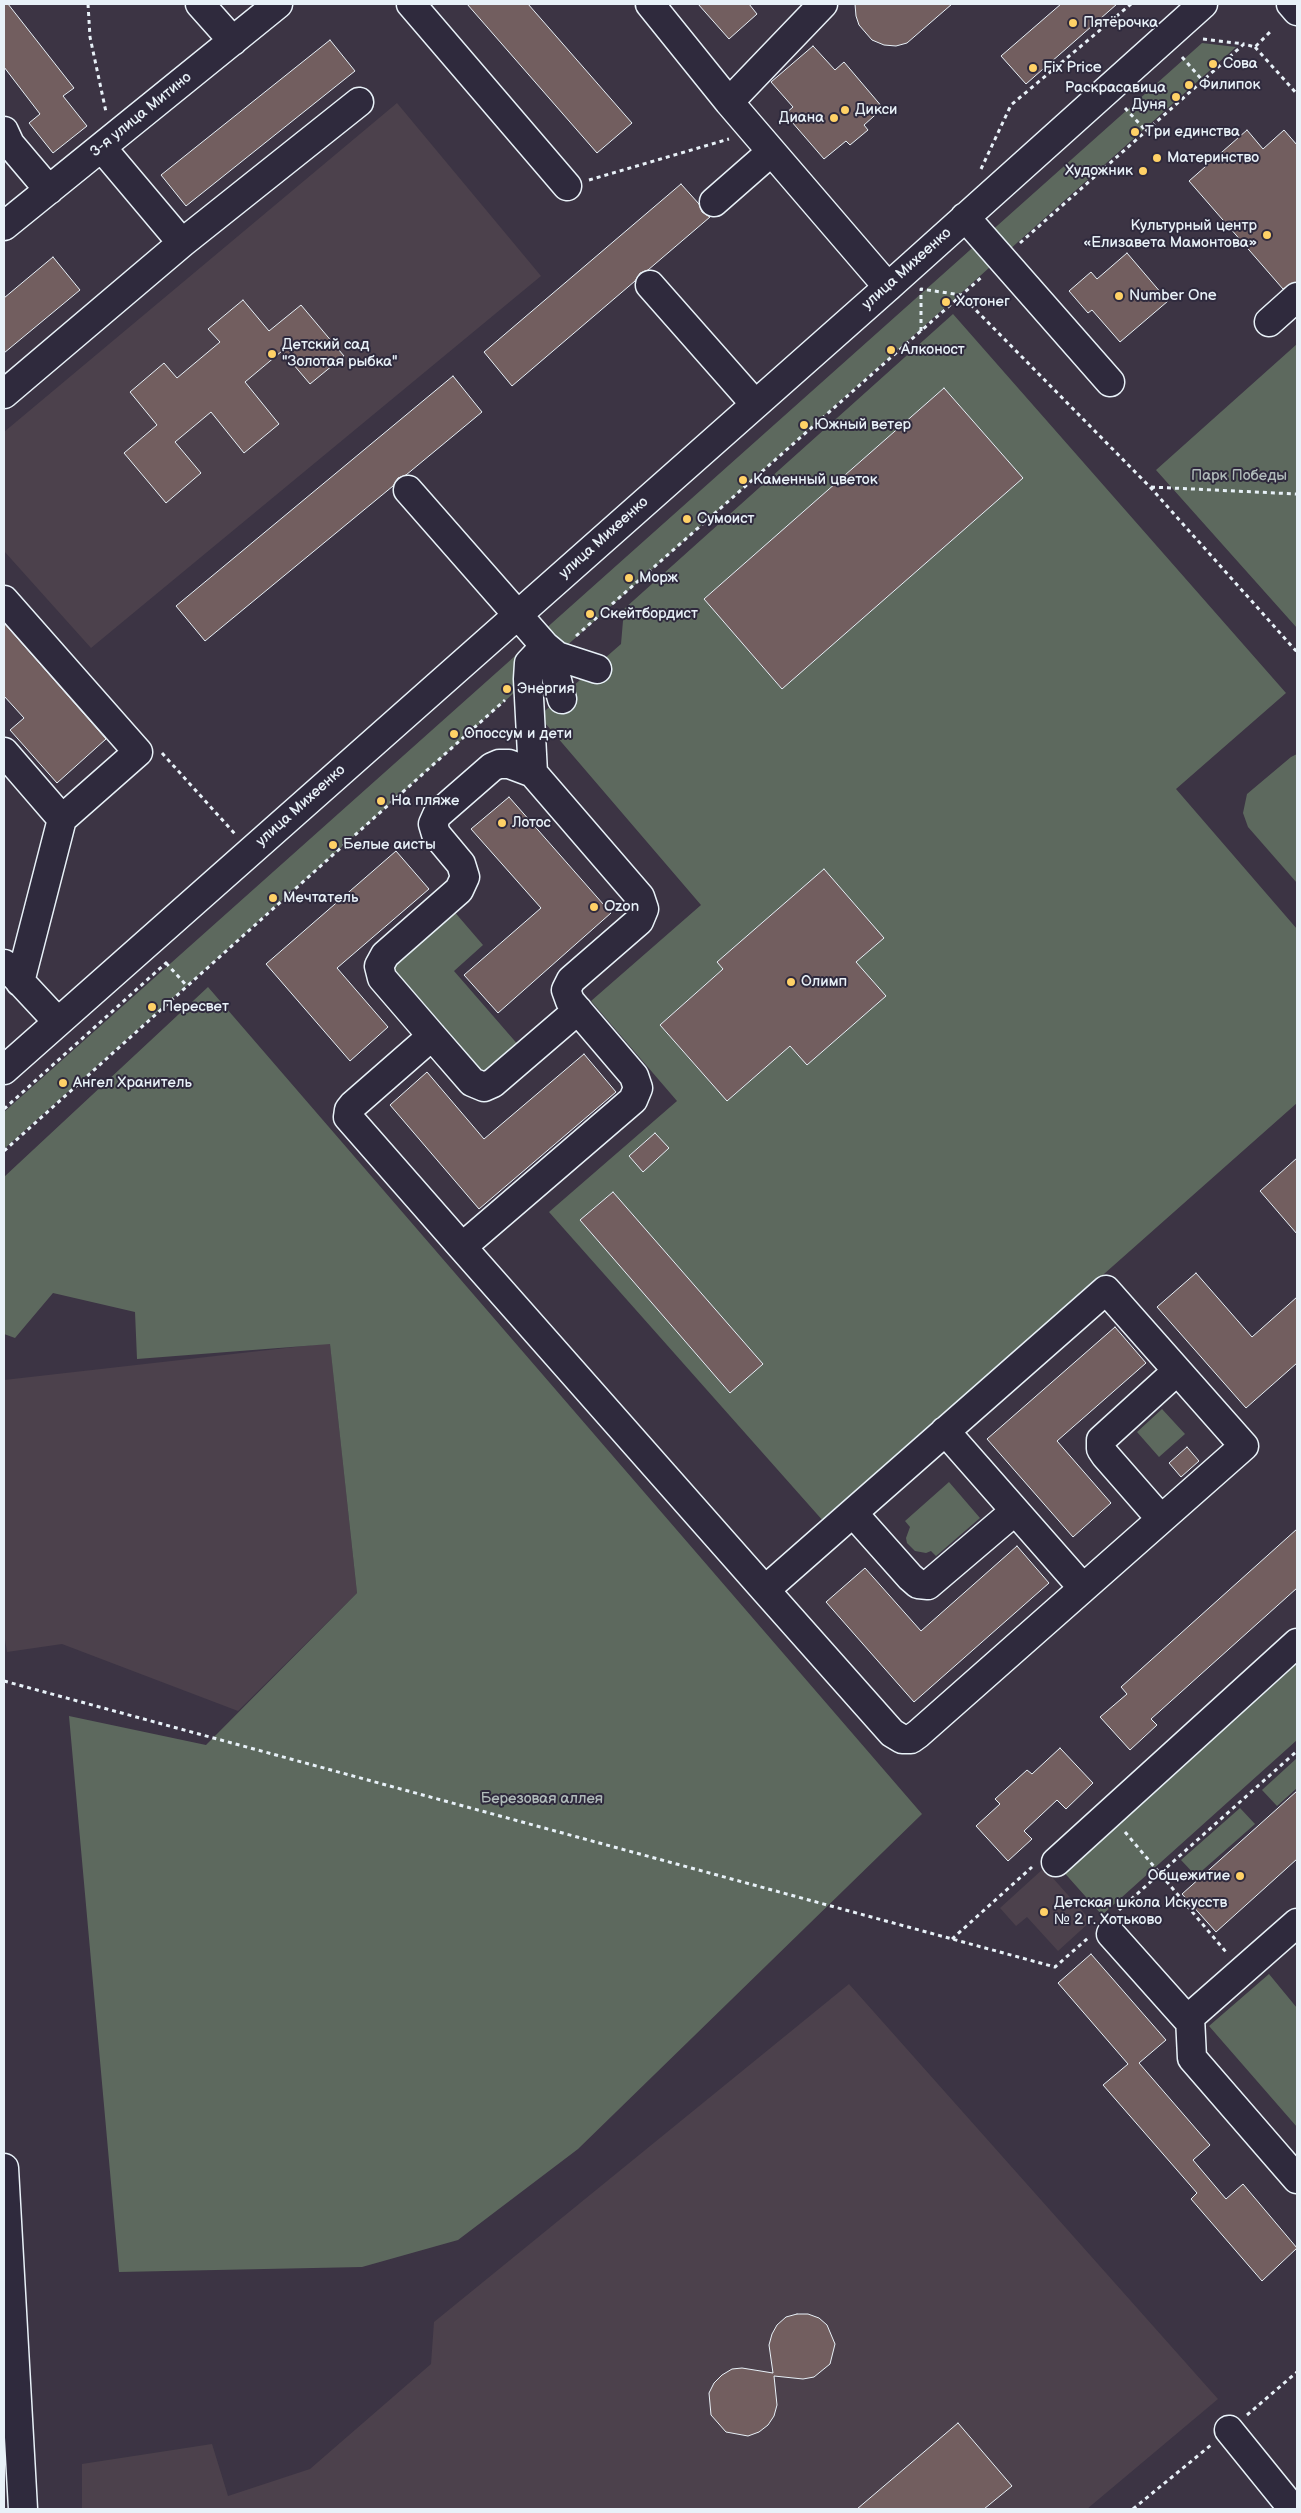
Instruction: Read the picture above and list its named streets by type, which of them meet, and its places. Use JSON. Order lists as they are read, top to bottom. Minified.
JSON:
{"streets":{"street":["3-я улица Митино","улица Михеенко"]},"parks":["Парк Победы","Березовая аллея"],"places":["Пятёрочка","Сова","Fix Price","Филипок","Раскрасавица Дуня","Дикси","Диана","Три единства","Материнство","Художник","Культурный центр «Елизавета Мамонтова»","Number One","Хотонег","Алконост","Детский сад \"Золотая рыбка\"","Южный ветер","Каменный цветок","Сумоист","Морж","Скейтбордист","Энергия","Опоссум и дети","На пляже","Лотос","Белые аисты","Мечтатель","Ozon","Олимп","Пересвет","Ангел Хранитель","Общежитие","Детская школа Искусств № 2 г. Хотьково"]}
